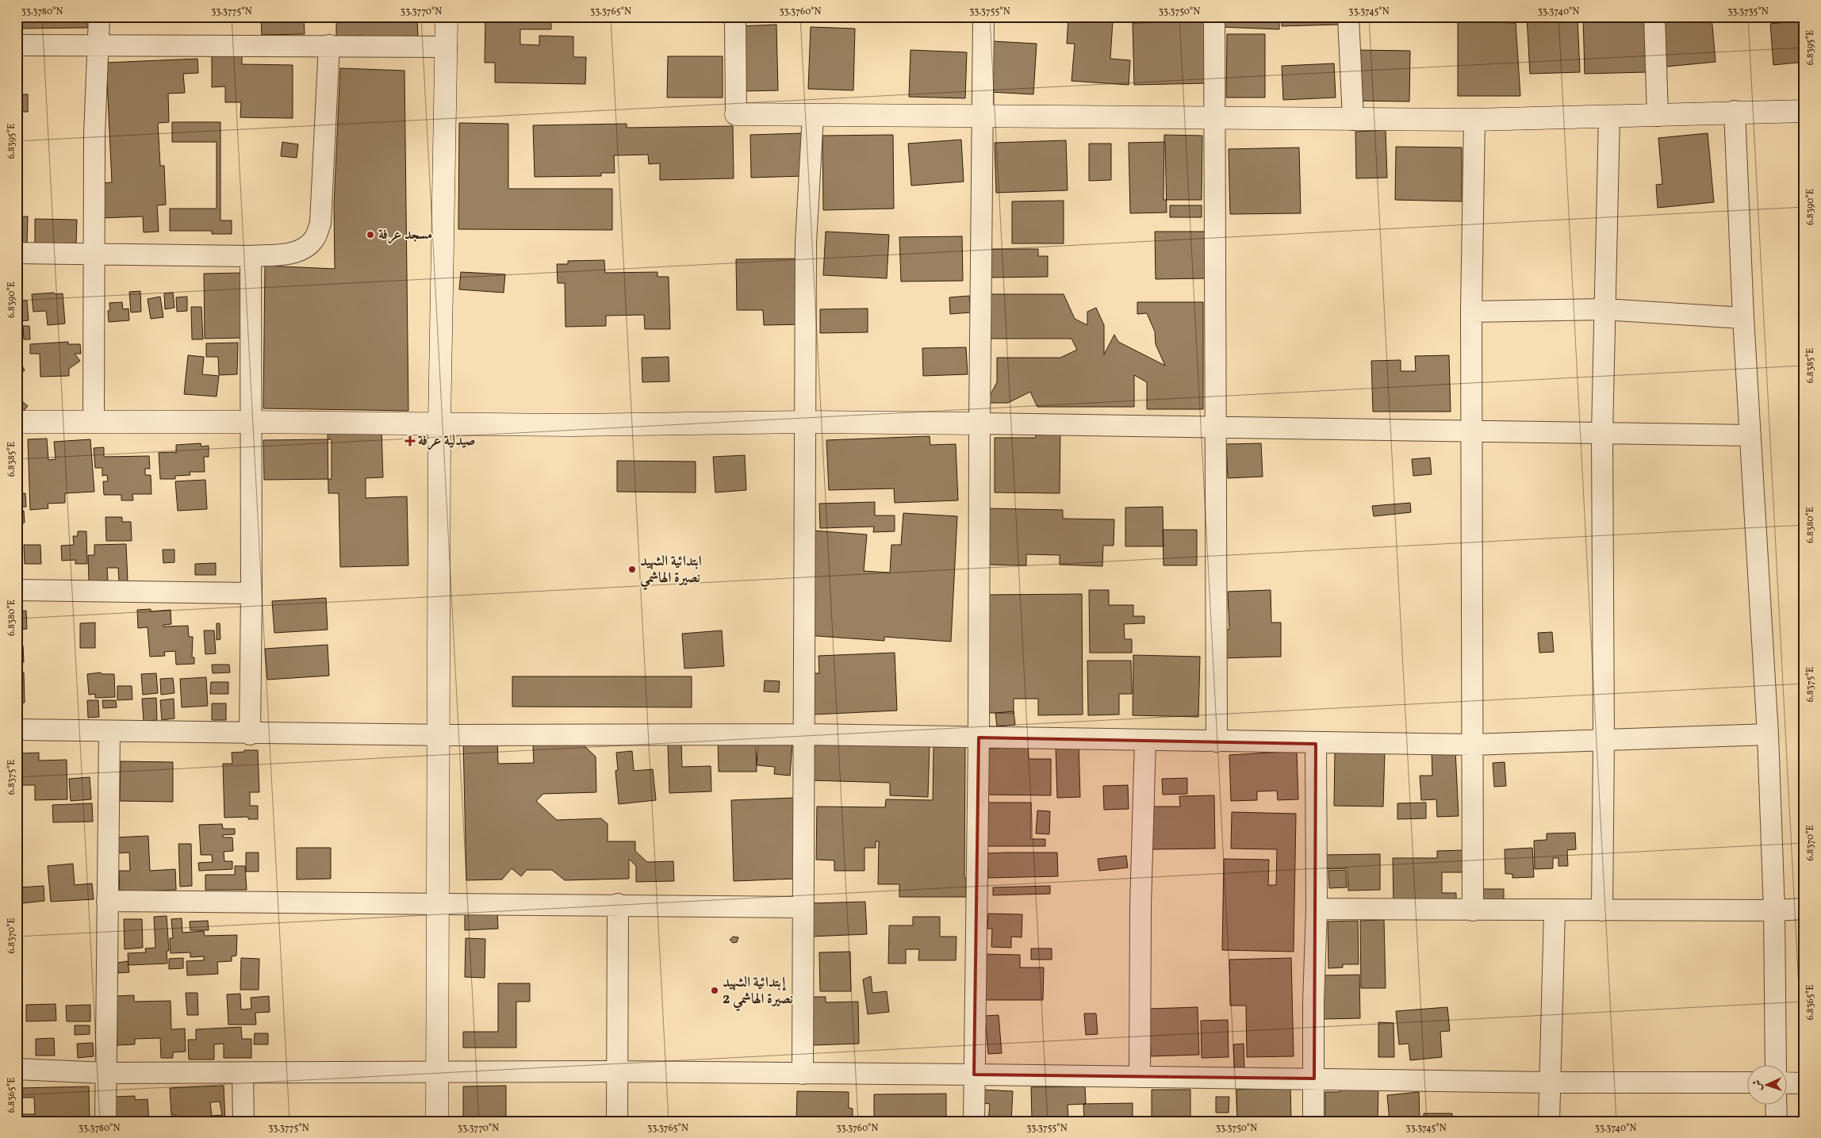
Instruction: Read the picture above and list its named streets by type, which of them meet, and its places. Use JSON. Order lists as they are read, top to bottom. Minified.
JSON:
{"places":{"other":["مسجد عرفة","ابتدائية الشهيد نصيرة الهاشمي","إبتدائية الشهيد نصيرة الهاشمي 2"],"health":["صيدلية عرفة"]},"north":"left","coordinates":["33.3780°N","33.3775°N","33.3770°N","33.3765°N","33.3760°N","33.3755°N","33.3750°N","33.3745°N","33.3740°N","33.3735°N","6.8395°E","6.8390°E","6.8385°E","6.8380°E","6.8375°E","6.8370°E","6.8365°E"]}
